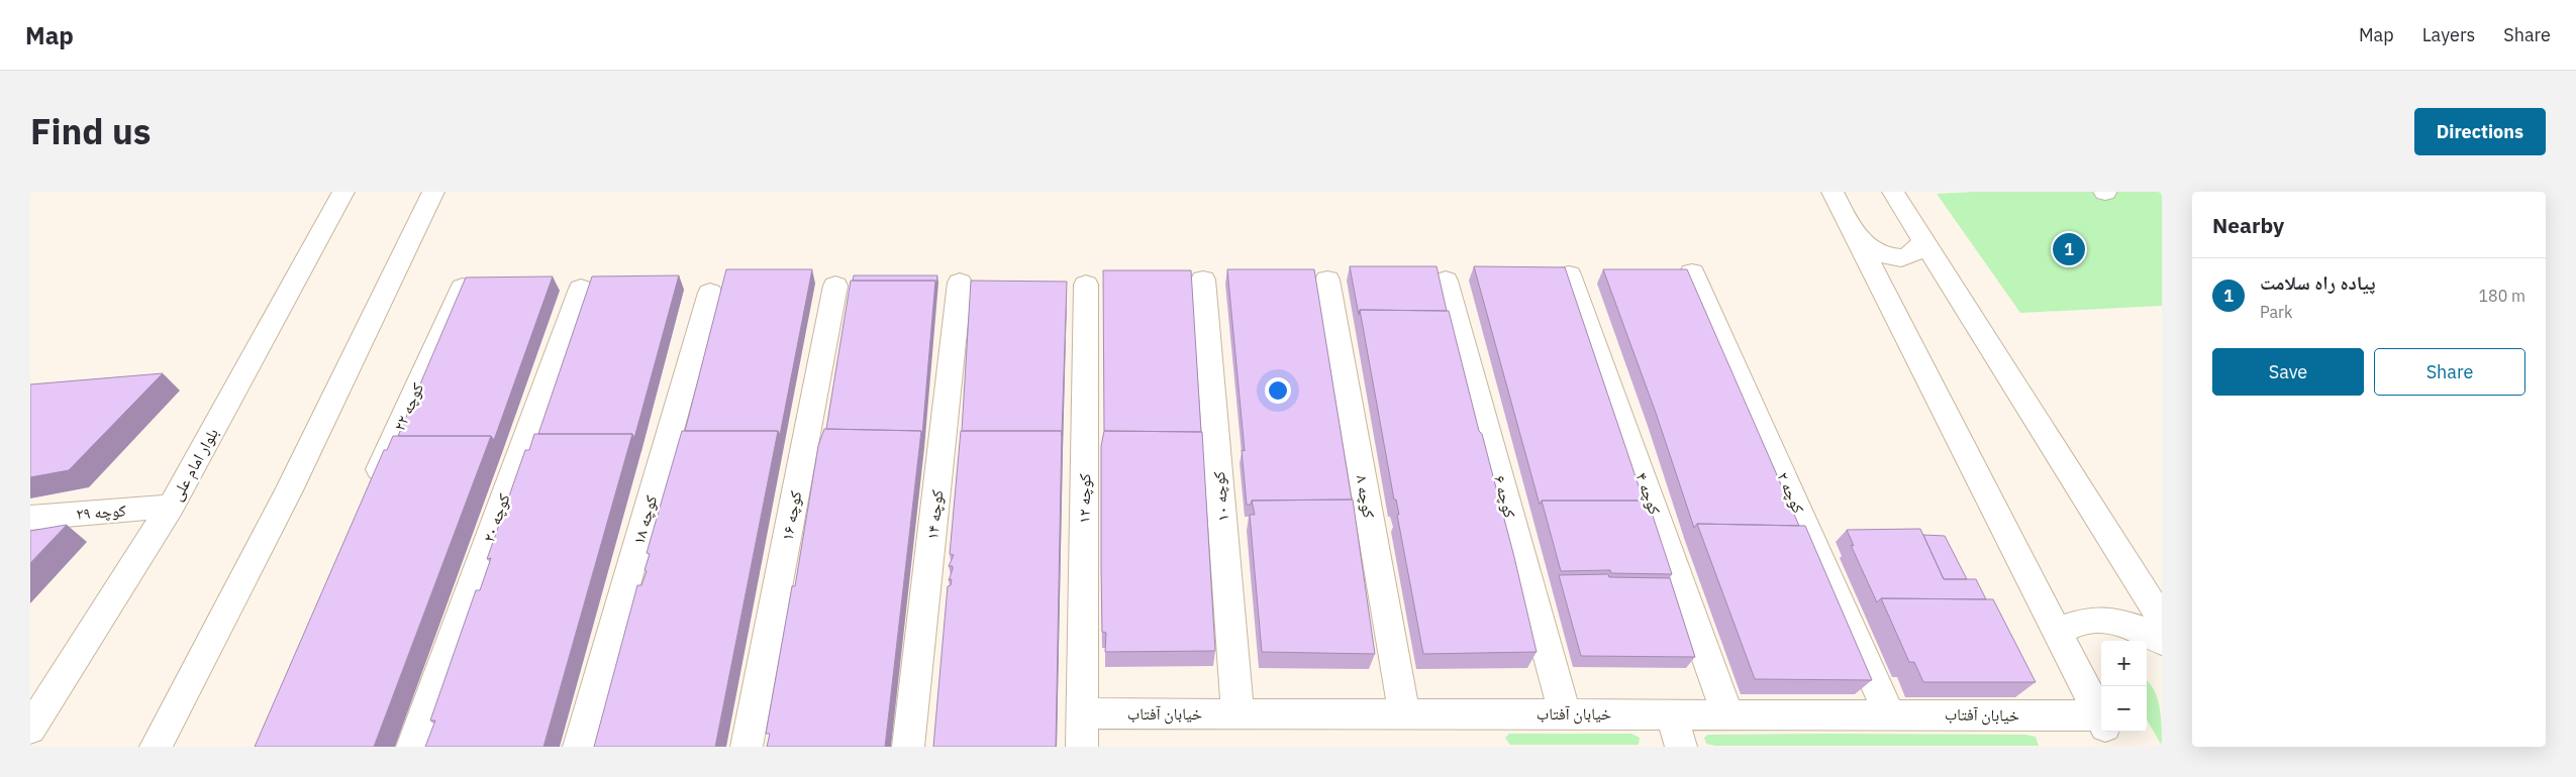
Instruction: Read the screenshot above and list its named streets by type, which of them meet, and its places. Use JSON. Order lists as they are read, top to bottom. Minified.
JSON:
{"streets":{"street":["کوچه ۲۲","بلوار امام علی","کوچه ۲","کوچه ۴","کوچه ۱۰","کوچه ۸","کوچه ۶","کوچه ۱۲","کوچه ۲۹","کوچه ۱۴","کوچه ۱۶","کوچه ۲۰","کوچه ۱۸","خیابان آفتاب"]},"crossings":[["بلوار امام علی","کوچه ۲۹"],["کوچه ۲","خیابان آفتاب"],["کوچه ۴","خیابان آفتاب"],["کوچه ۱۰","خیابان آفتاب"],["کوچه ۸","خیابان آفتاب"],["کوچه ۶","خیابان آفتاب"],["کوچه ۱۲","خیابان آفتاب"]],"page":{"header":"Map","nav":["Map","Layers","Share"],"title":"Find us","buttons":["Directions",["Save","Share"]],"heading":"Nearby","pins":"1","list":[{"mark":"1","name":"پیاده راه سلامت","note":"Park","value":"180 m"}],"map_buttons":["+","−"]}}
